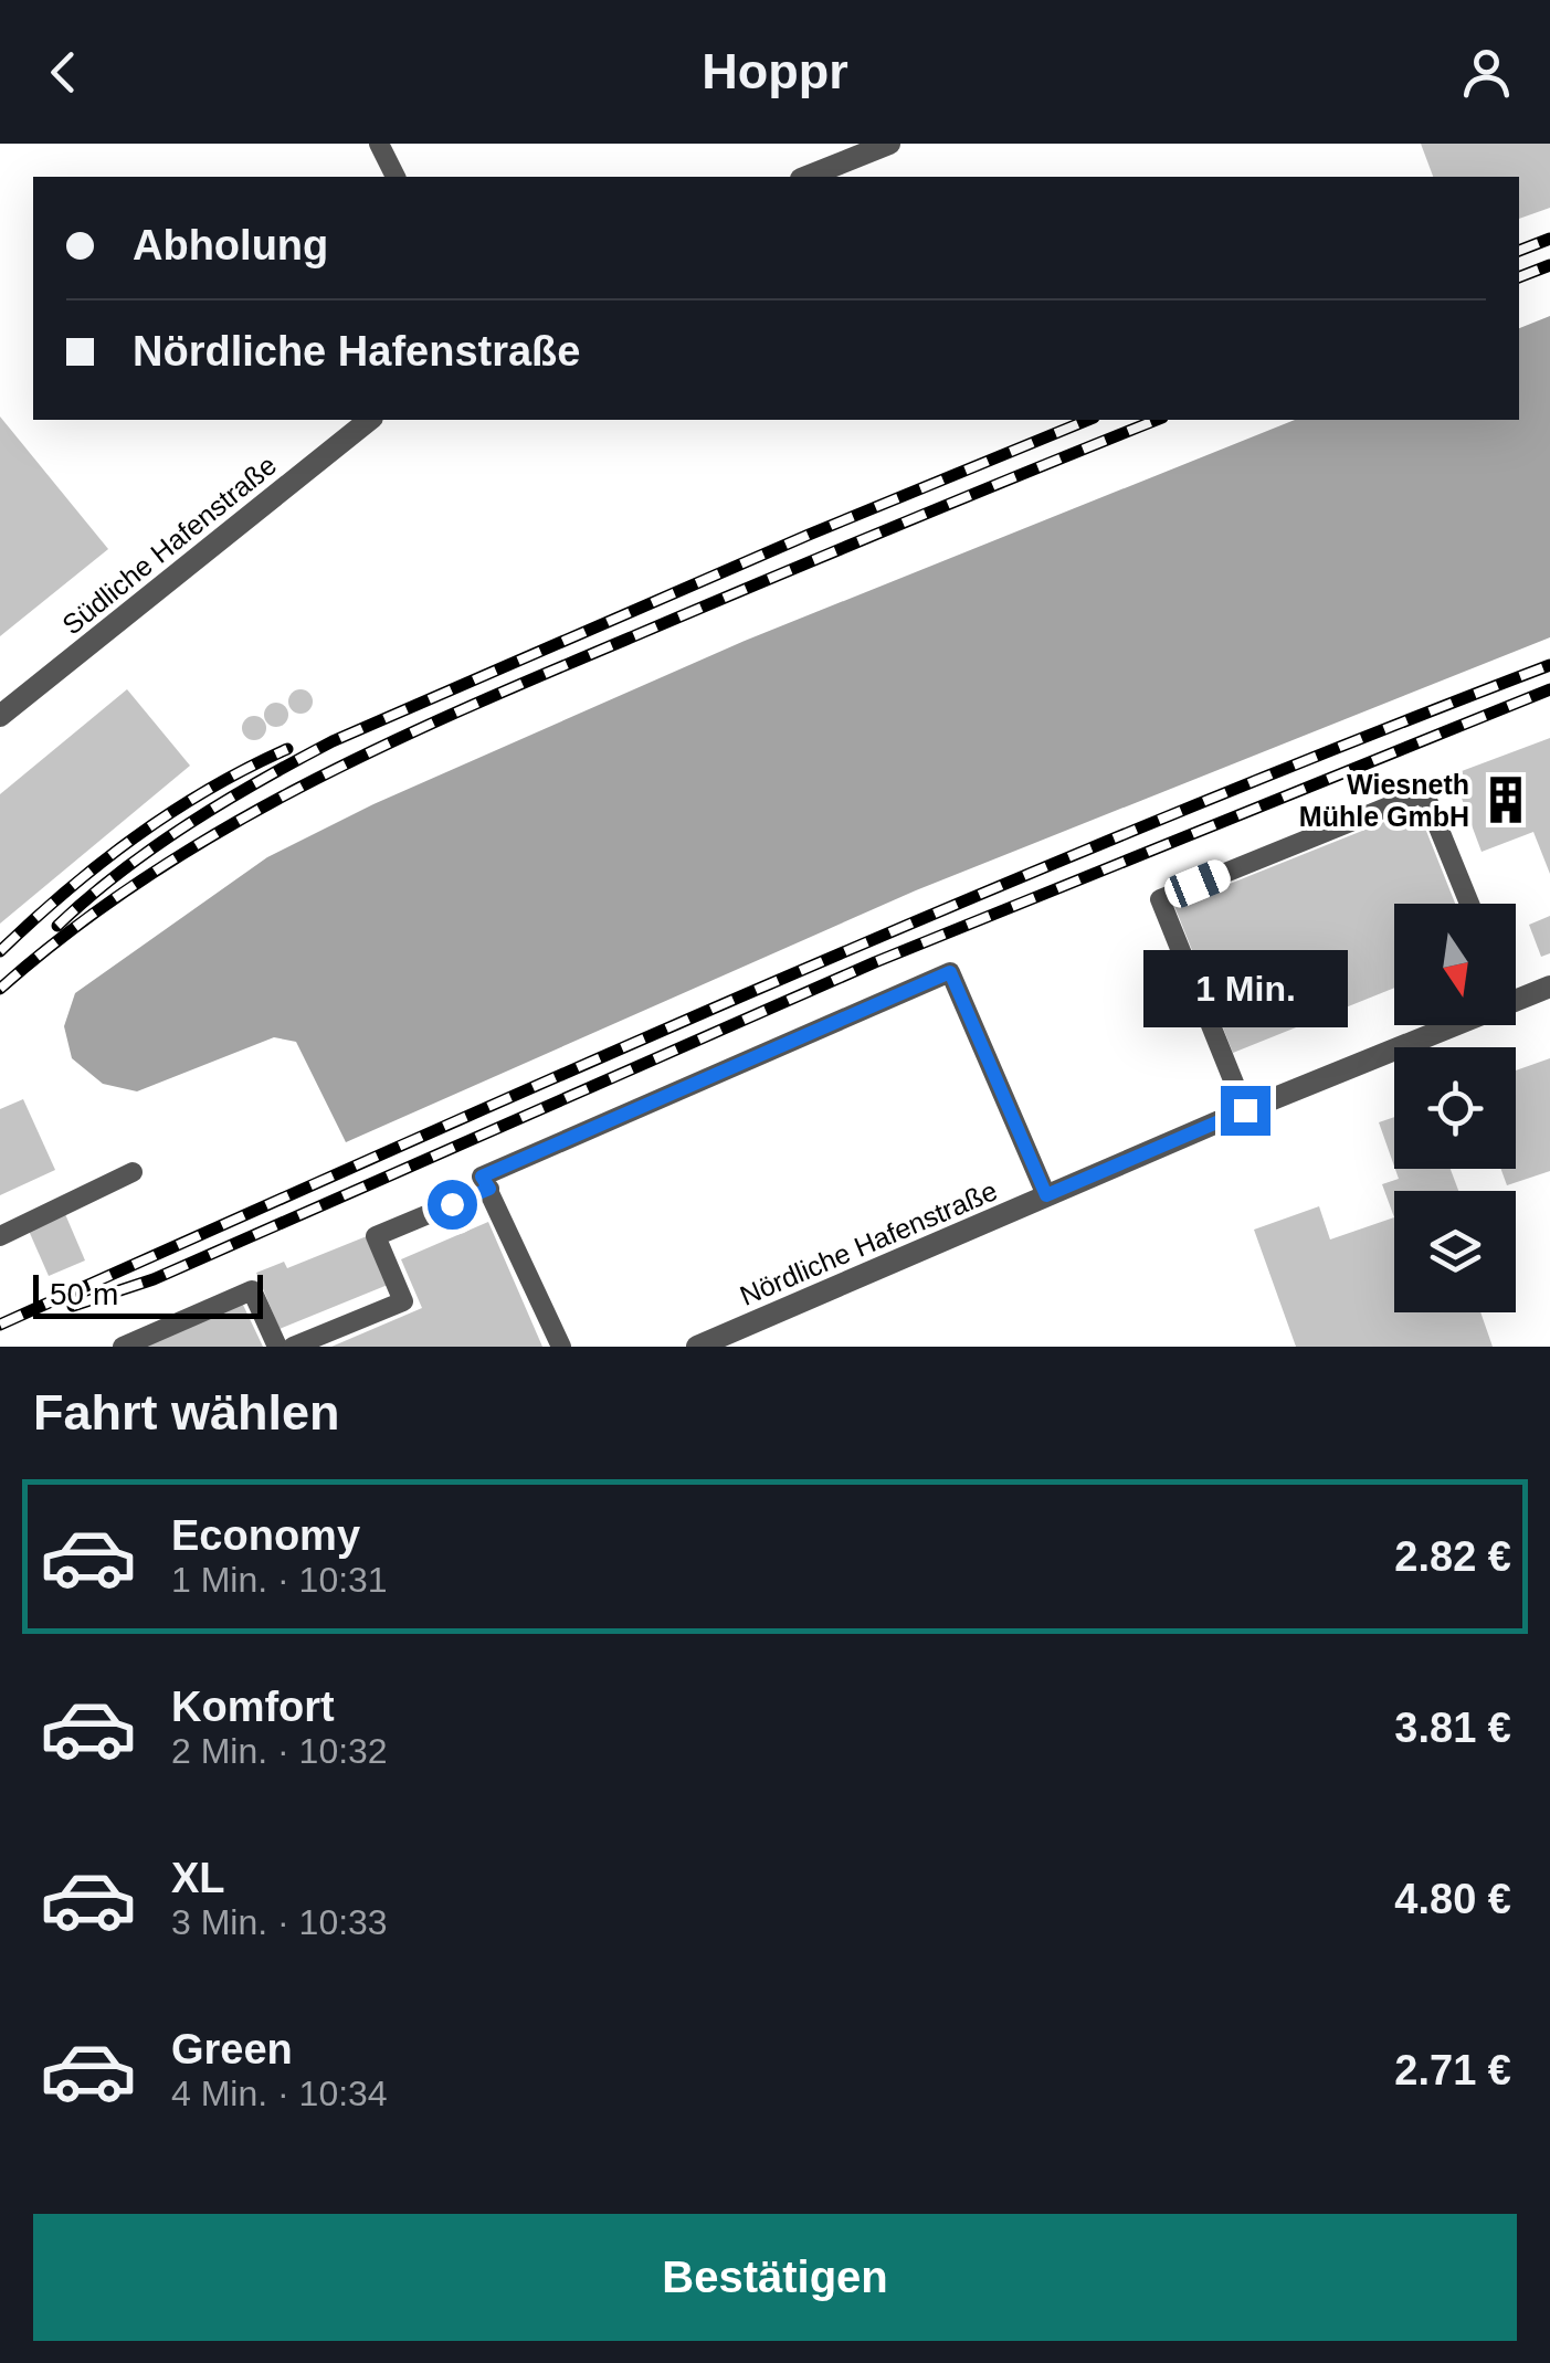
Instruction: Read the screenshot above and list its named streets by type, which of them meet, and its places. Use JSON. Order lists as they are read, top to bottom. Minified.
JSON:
{"streets":{"street":["Südliche Hafenstraße","Nördliche Hafenstraße"]},"places":{"building":["Wiesneth Mühle GmbH"]},"scale_bar":"50 m","north":"bottom","page":{"header":"Hoppr","banner":["Abholung","Nördliche Hafenstraße"],"bubble":"1 Min.","scale":"50 m","heading":"Fahrt wählen","list":[{"name":"Economy","note":"1 Min. · 10:31","value":"2.82 €"},{"name":"Komfort","note":"2 Min. · 10:32","value":"3.81 €"},{"name":"XL","note":"3 Min. · 10:33","value":"4.80 €"},{"name":"Green","note":"4 Min. · 10:34","value":"2.71 €"}],"buttons":"Bestätigen"}}
